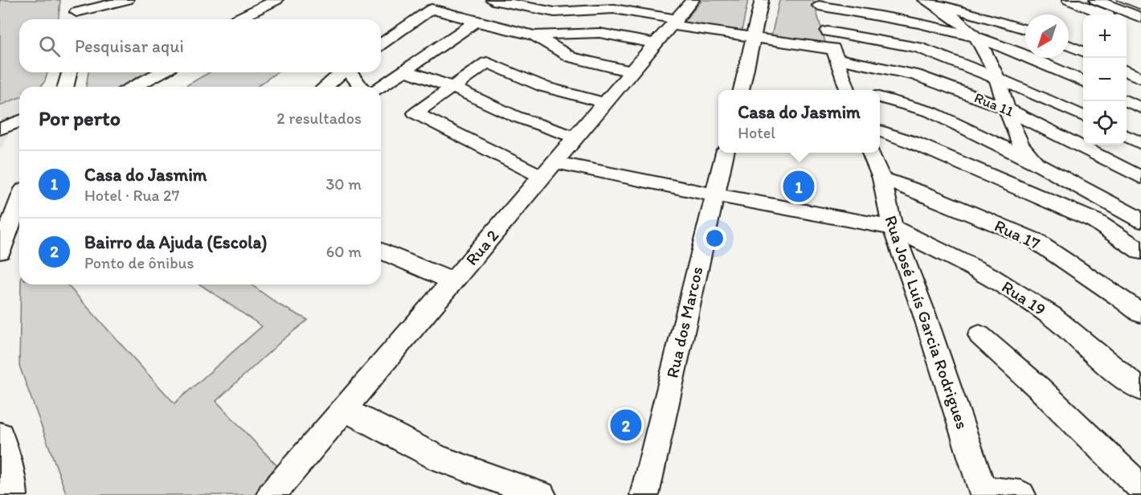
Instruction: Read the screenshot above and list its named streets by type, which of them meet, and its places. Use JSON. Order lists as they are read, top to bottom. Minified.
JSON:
{"streets":{"street":["Rua 11","Rua 17","Rua 2","Rua 19","Rua dos Marcos","Rua José Luís Garcia Rodrigues"]},"crossings":[["Rua 11","Rua 2"],["Rua 17","Rua José Luís Garcia Rodrigues"],["Rua 2","Rua 19"],["Rua 19","Rua dos Marcos"],["Rua 19","Rua José Luís Garcia Rodrigues"]],"north":"bottom left","page":{"map_buttons":["+","−"],"search":"Pesquisar aqui","heading":["Por perto","2 resultados"],"popup":["Casa do Jasmim","Hotel"],"list":[{"mark":"1","name":"Casa do Jasmim","note":"Hotel · Rua 27","value":"30 m"},{"mark":"2","name":"Bairro da Ajuda (Escola)","note":"Ponto de ônibus","value":"60 m"}],"pins":["1","2"]}}
